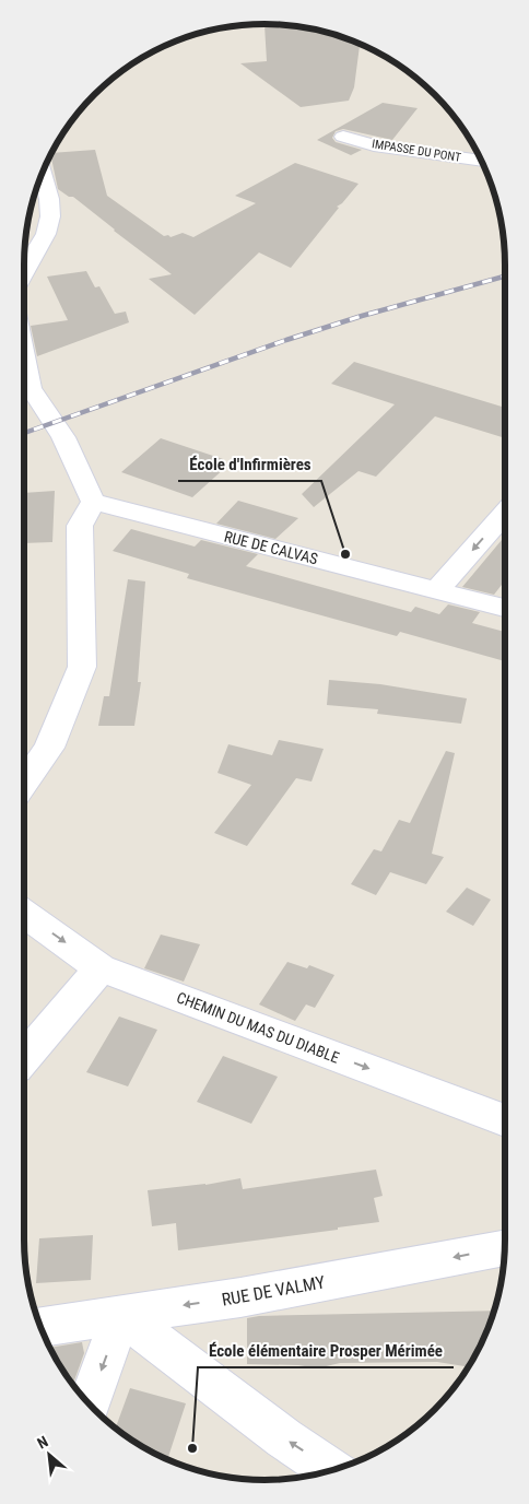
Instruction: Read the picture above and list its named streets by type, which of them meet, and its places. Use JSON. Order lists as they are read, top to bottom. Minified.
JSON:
{"streets":{"street":["IMPASSE DU PONT","RUE DE CALVAS","CHEMIN DU MAS DU DIABLE","RUE DE VALMY"]},"one_way":["CHEMIN DU MAS DU DIABLE","RUE DE VALMY"],"places":["École d'Infirmières","École élémentaire Prosper Mérimée"],"north":"top left"}
